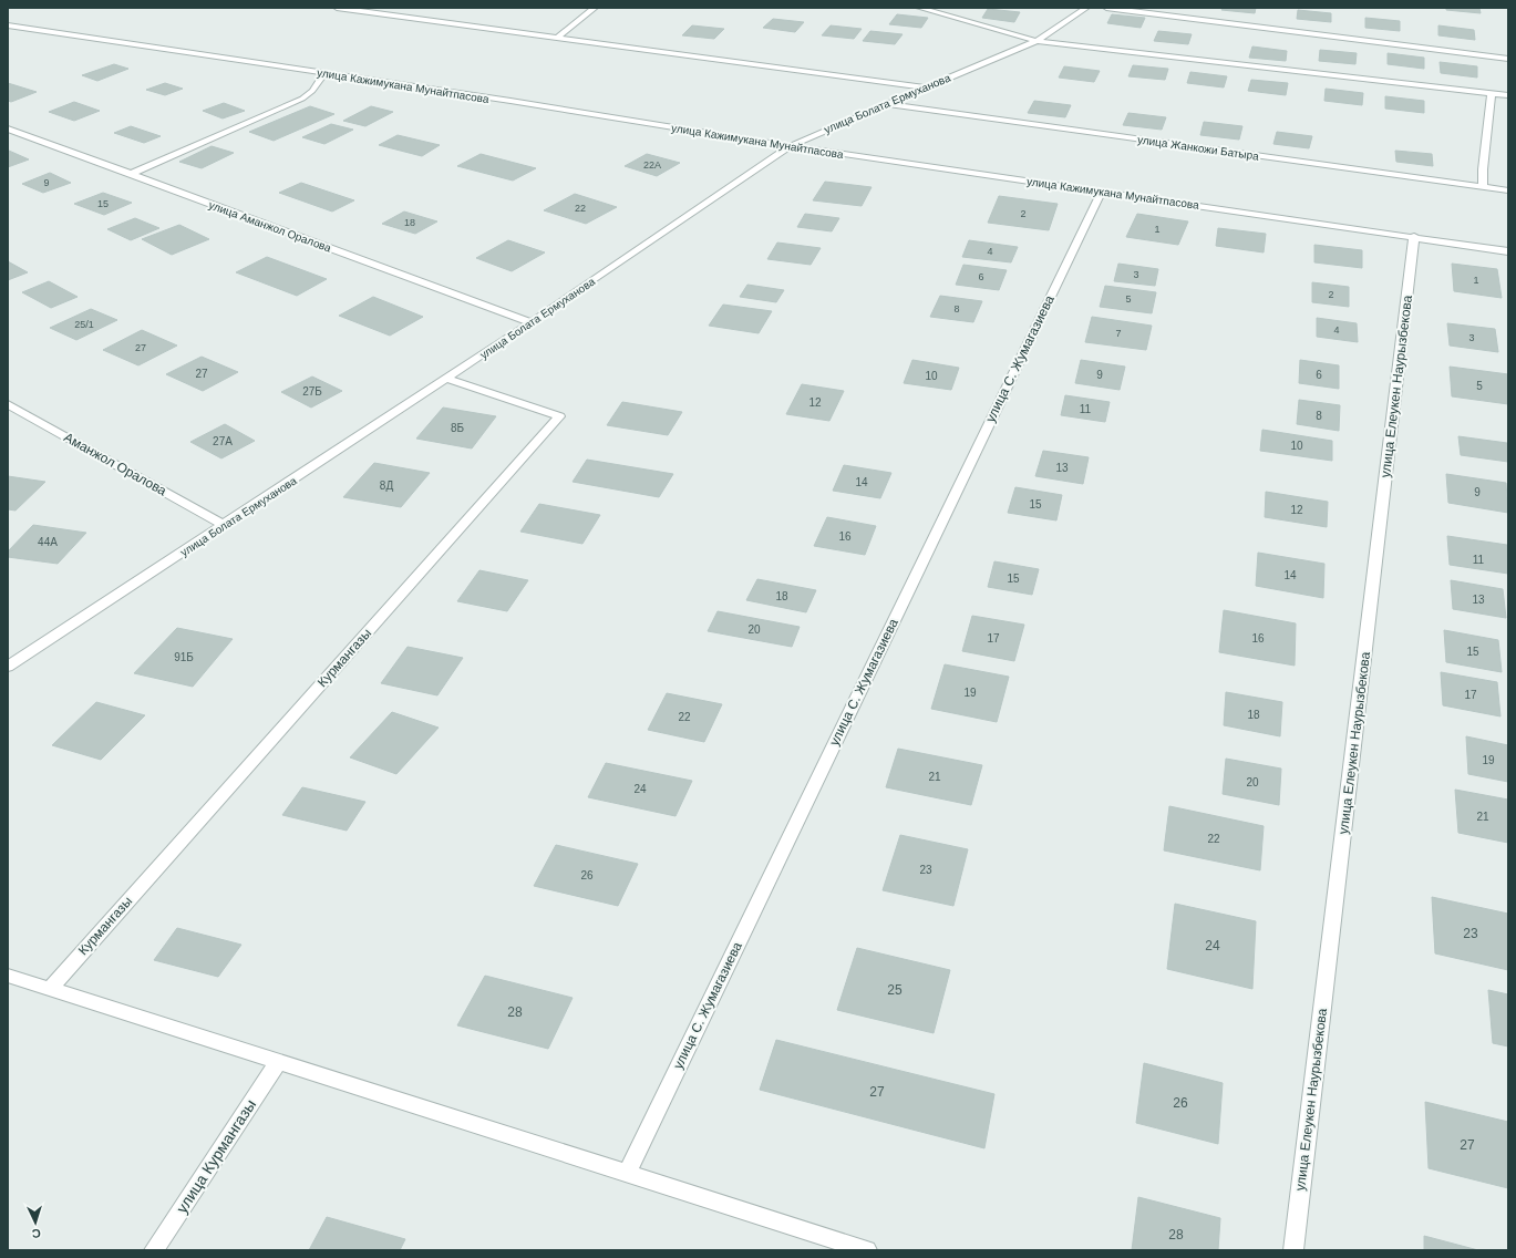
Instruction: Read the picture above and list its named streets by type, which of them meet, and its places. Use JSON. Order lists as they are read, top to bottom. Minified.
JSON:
{"streets":{"street":["улица Кажимукана Мунайтпасова","улица Болата Ермуханова","улица Жанкожи Батыра","улица Аманжол Оралова","улица С. Жумагазиева","улица Елеукен Наурызбекова","Аманжол Оралова","Курмангазы","улица Курмангазы"]},"crossings":[["улица Кажимукана Мунайтпасова","улица Болата Ермуханова"],["улица Кажимукана Мунайтпасова","улица С. Жумагазиева"],["улица Кажимукана Мунайтпасова","улица Елеукен Наурызбекова"],["улица Болата Ермуханова","улица Жанкожи Батыра"],["улица Болата Ермуханова","улица Аманжол Оралова"],["улица Болата Ермуханова","Аманжол Оралова"],["улица Болата Ермуханова","Курмангазы"]],"house_numbers":["22А","9","15","22","2","18","1","4","3","6","1","2","5","8","25/1","4","7","3","27","27","9","6","10","5","27Б","12","11","8","8Б","27А","10","13","14","8Д","9","15","12","16","44А","11","14","15","18","13","20","17","16","15","91Б","19","17","18","22","19","21","20","24","21","22","23","26","23","24","25","28","27","26","27","28"],"north":"bottom"}
